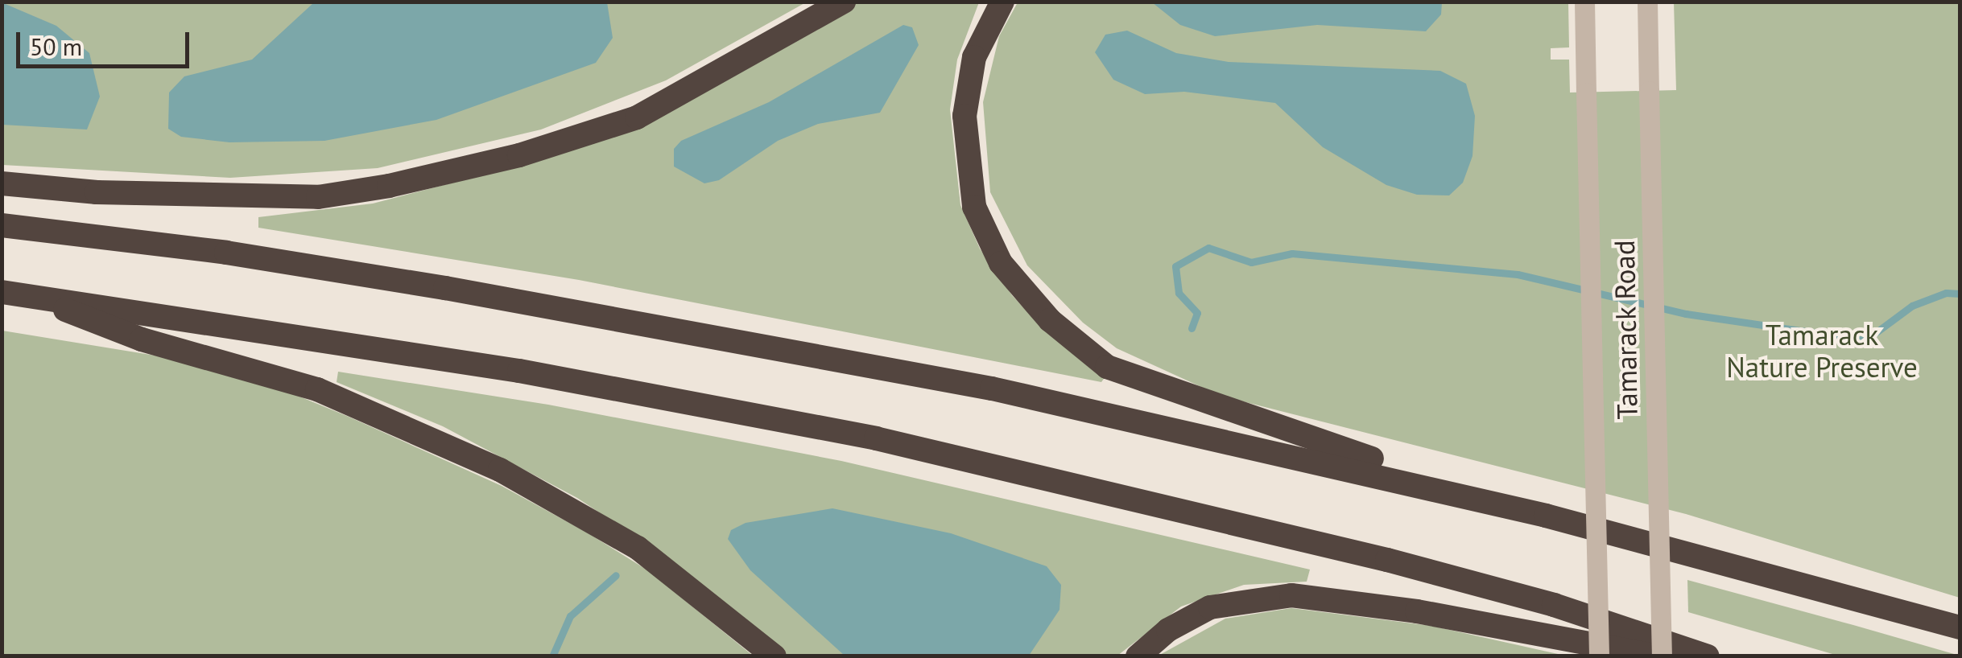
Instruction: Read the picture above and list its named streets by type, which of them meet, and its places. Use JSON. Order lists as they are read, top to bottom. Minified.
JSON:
{"streets":{"street":["Tamarack Road"]},"parks":["Tamarack Nature Preserve"],"scale_bar":"50 m"}
